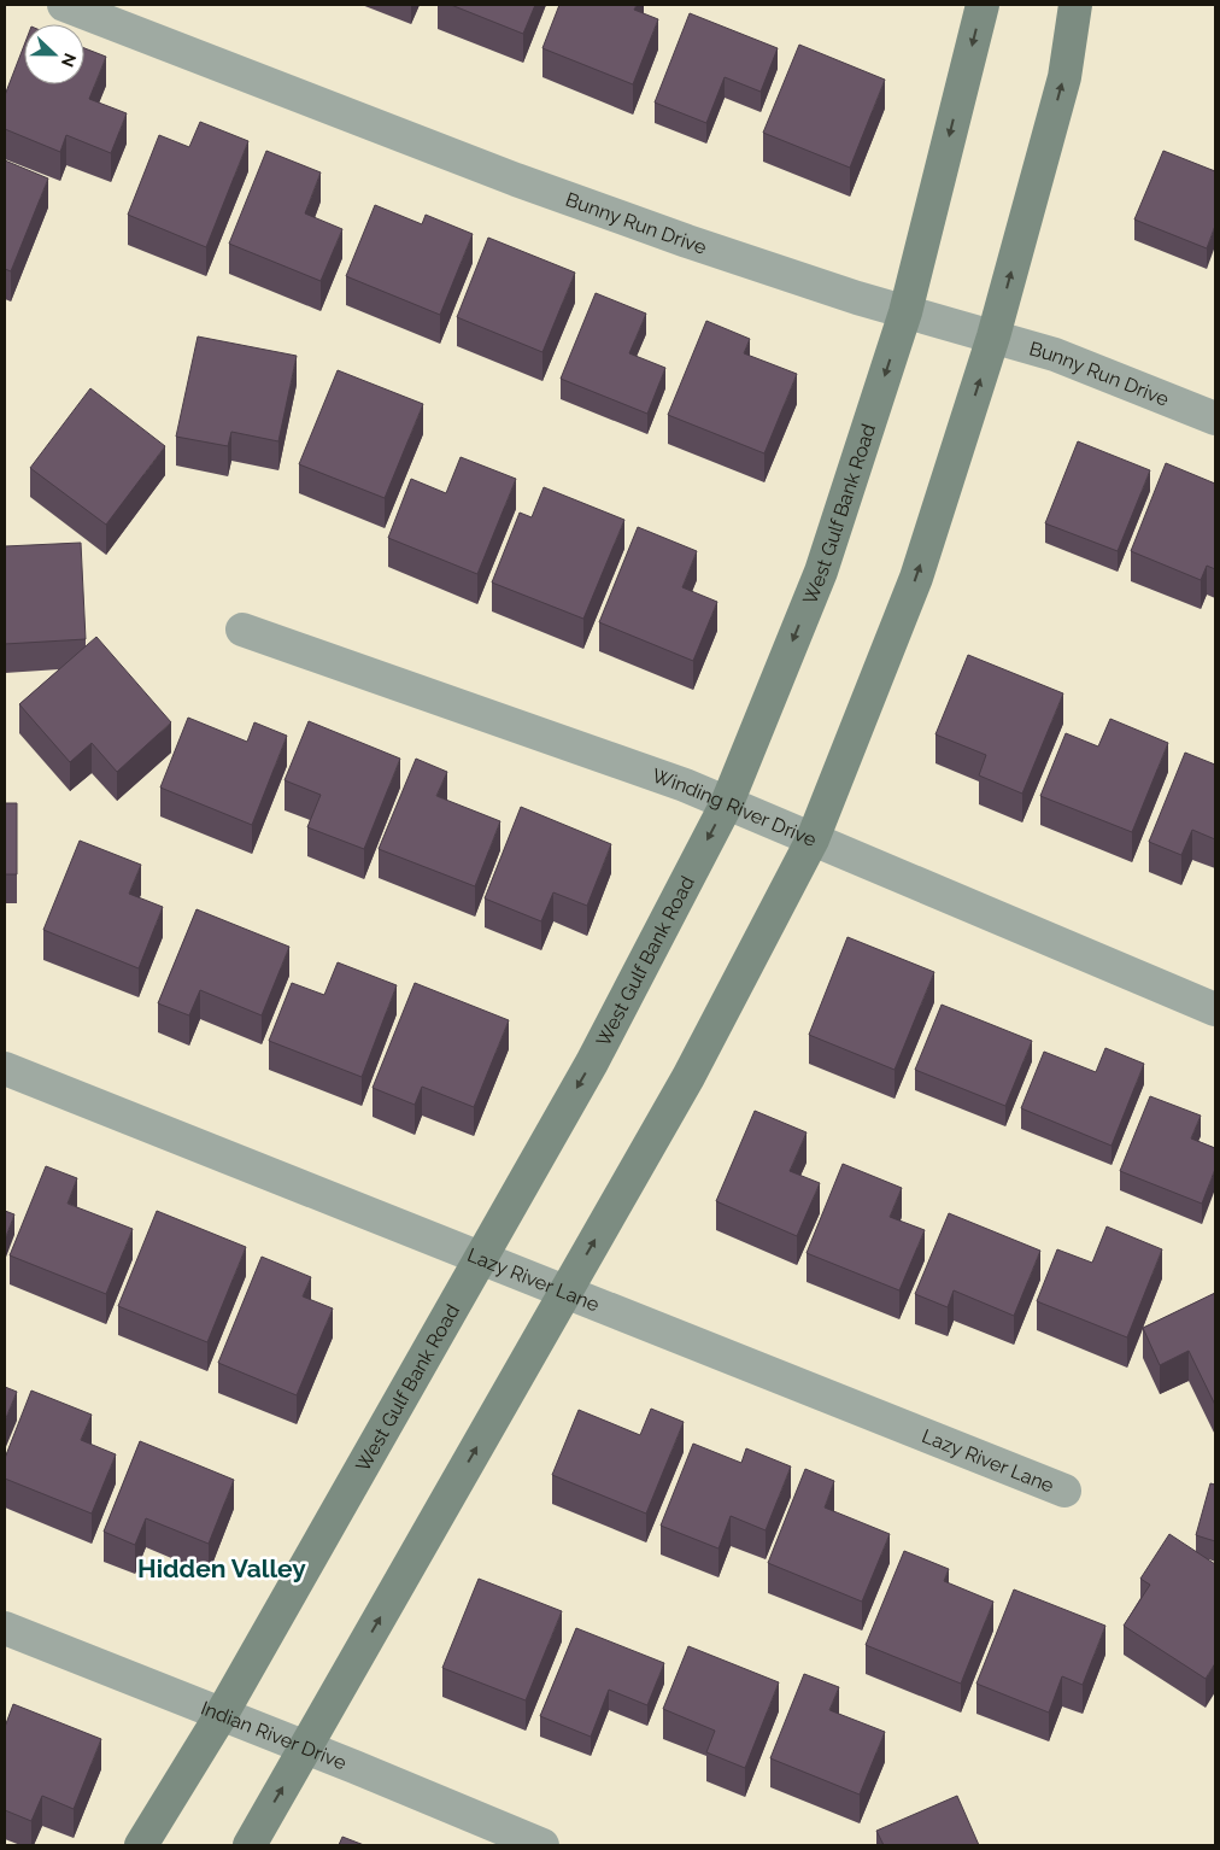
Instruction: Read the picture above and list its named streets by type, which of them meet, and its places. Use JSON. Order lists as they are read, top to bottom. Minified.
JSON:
{"streets":{"main road":["West Gulf Bank Road"],"street":["Bunny Run Drive","Winding River Drive","Lazy River Lane","Indian River Drive"]},"crossings":[["Bunny Run Drive","West Gulf Bank Road"],["West Gulf Bank Road","Winding River Drive"],["West Gulf Bank Road","Lazy River Lane"],["West Gulf Bank Road","Indian River Drive"]],"districts":["Hidden Valley"],"north":"right"}
